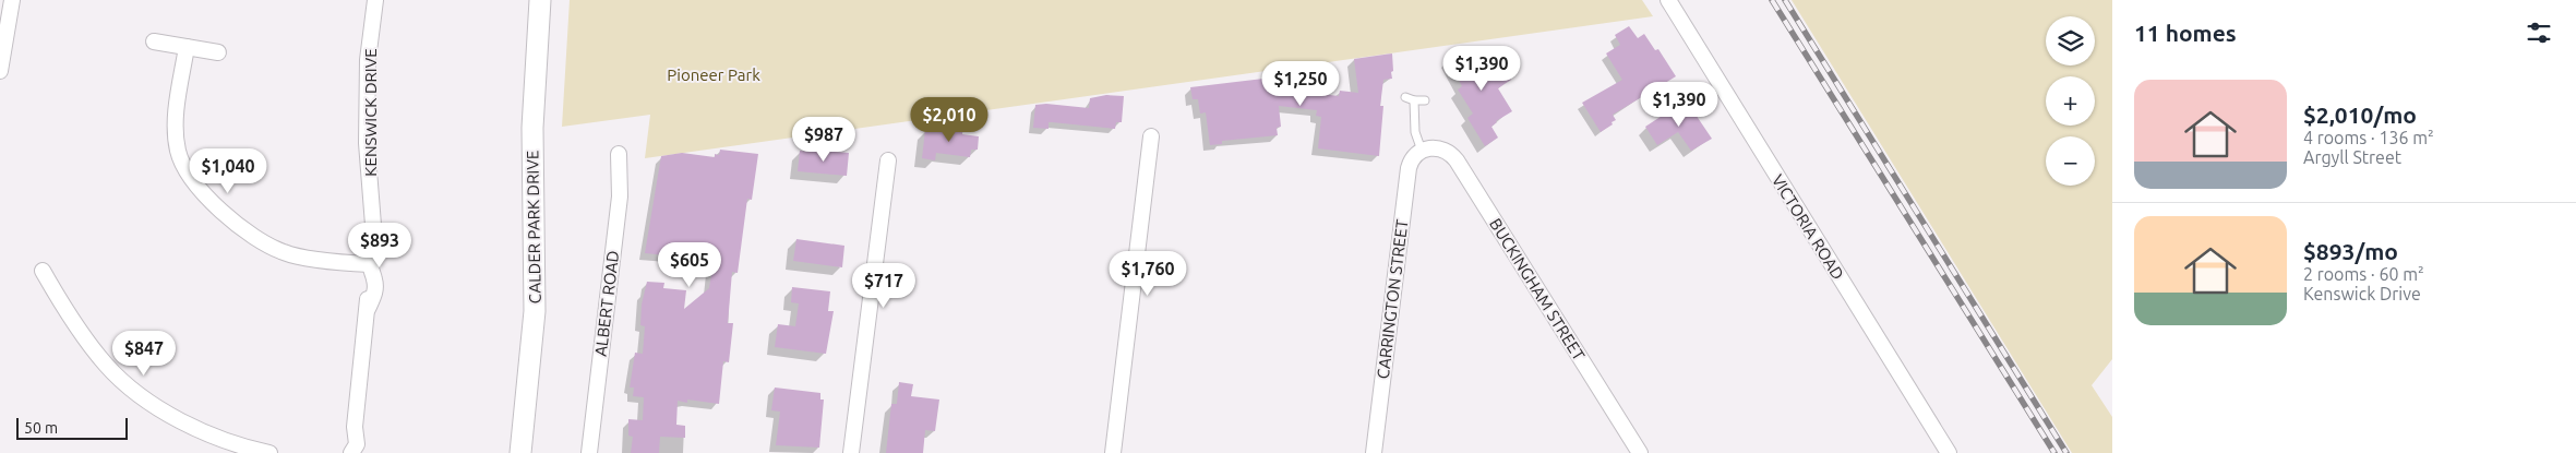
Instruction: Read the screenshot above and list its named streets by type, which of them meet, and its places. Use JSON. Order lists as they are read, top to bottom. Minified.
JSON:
{"streets":{"street":["KENSWICK DRIVE","CALDER PARK DRIVE","VICTORIA ROAD","BUCKINGHAM STREET","CARRINGTON STREET","ALBERT ROAD"]},"crossings":[["BUCKINGHAM STREET","CARRINGTON STREET"]],"parks":["Pioneer Park"],"scale_bar":"50 m","page":{"heading":"11 homes","map_buttons":["+","−"],"price":["$1,390","$1,250","$1,390","$2,010","$987","$1,040","$893","$605","$1,760","$717","$847"],"list":[{"name":"$2,010/mo","note":"4 rooms · 136 m² · Argyll Street"},{"name":"$893/mo","note":"2 rooms · 60 m² · Kenswick Drive"}],"scale":"50 m"}}
